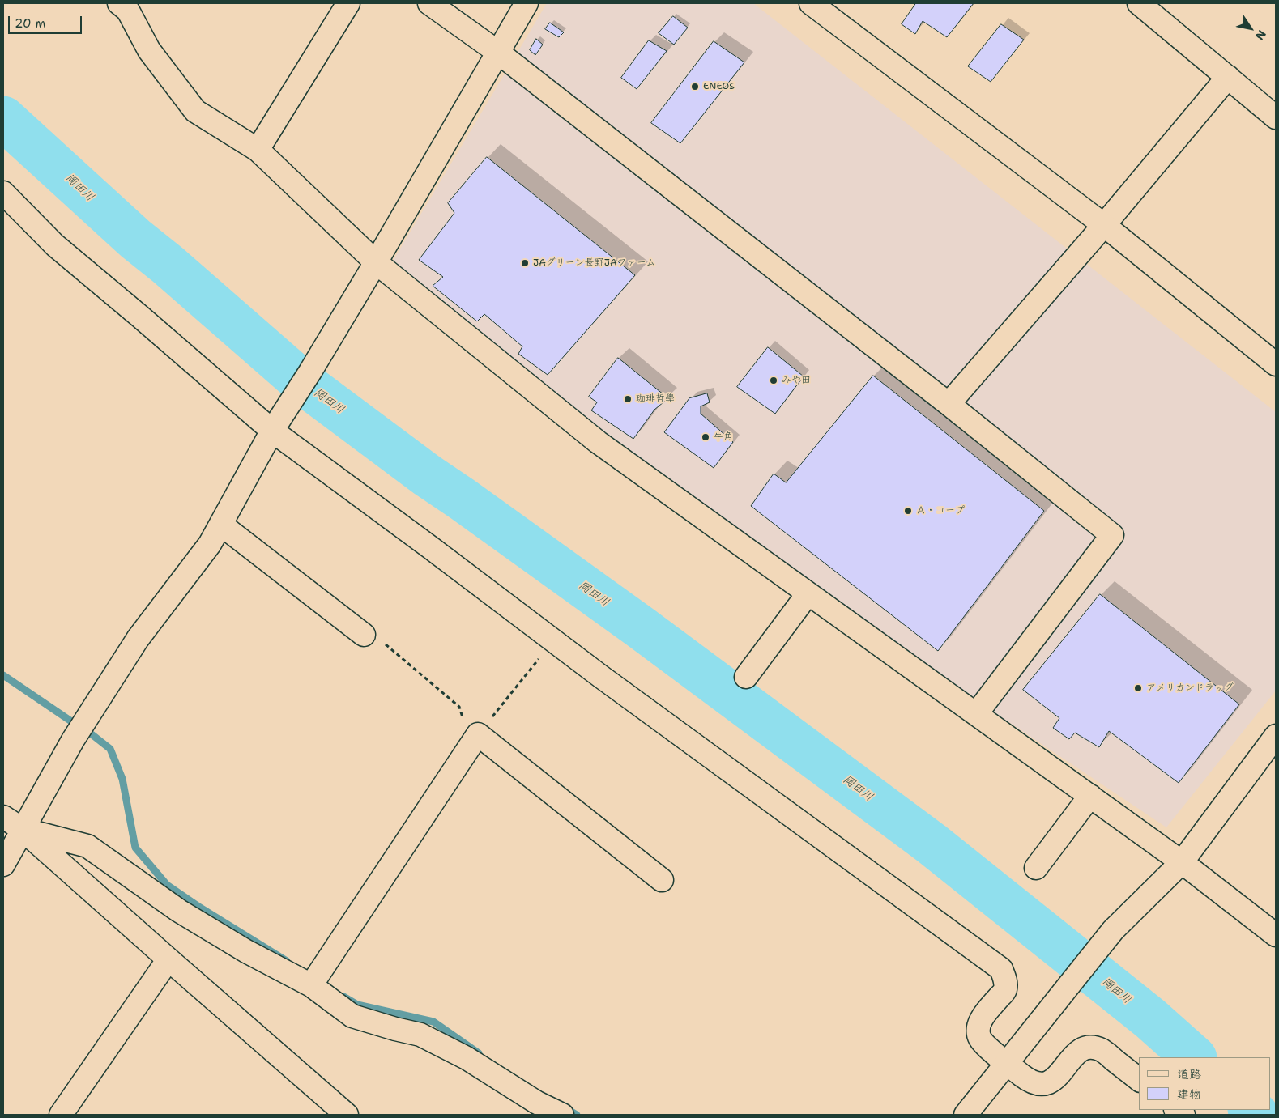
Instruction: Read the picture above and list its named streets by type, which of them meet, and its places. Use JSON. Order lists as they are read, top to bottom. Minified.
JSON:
{"water":["岡田川"],"places":["ENEOS","JAグリーン長野JAファーム","みや田","珈琲哲學","牛角","Ａ・コープ","アメリカンドラッグ"],"legend":["道路","建物"],"scale_bar":"20 m","north":"bottom right"}
